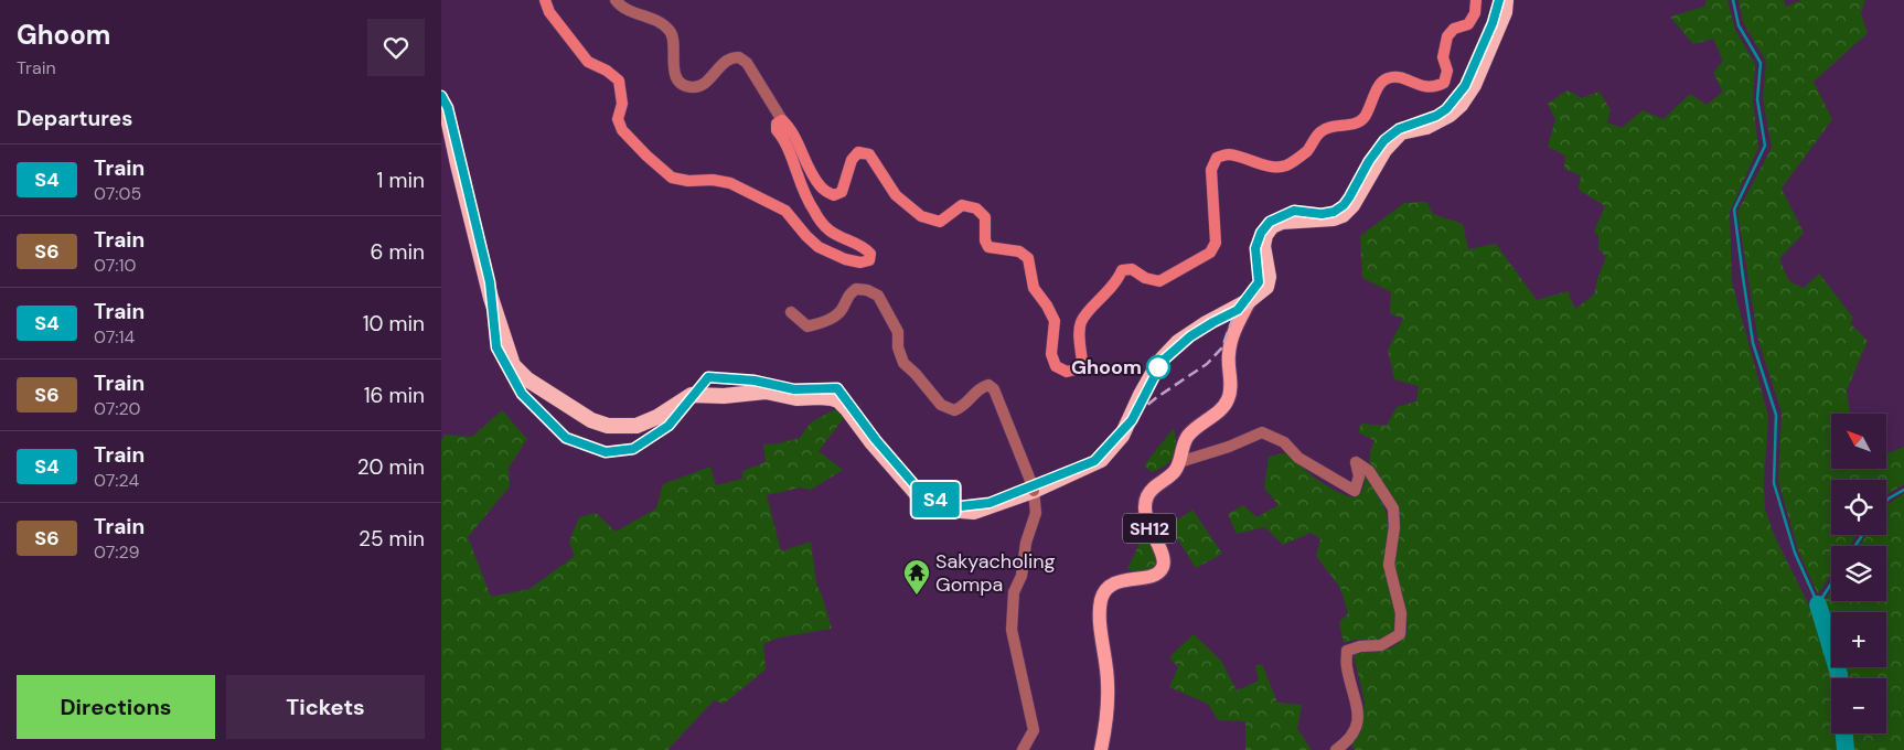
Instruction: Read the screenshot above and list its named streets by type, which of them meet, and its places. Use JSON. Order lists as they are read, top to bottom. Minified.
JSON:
{"streets":{"main road":["SH12"]},"places":{"other":["Ghoom"],"temple":["Sakyacholing Gompa"]},"north":"top left","page":{"heading":[["Ghoom","Train"],"Departures"],"on_map":"S4","list":[{"mark":"S4","name":"Train","note":"07:05","value":"1 min"},{"mark":"S6","name":"Train","note":"07:10","value":"6 min"},{"mark":"S4","name":"Train","note":"07:14","value":"10 min"},{"mark":"S6","name":"Train","note":"07:20","value":"16 min"},{"mark":"S4","name":"Train","note":"07:24","value":"20 min"},{"mark":"S6","name":"Train","note":"07:29","value":"25 min"}],"map_buttons":["+","−"],"buttons":["Directions","Tickets"]}}
